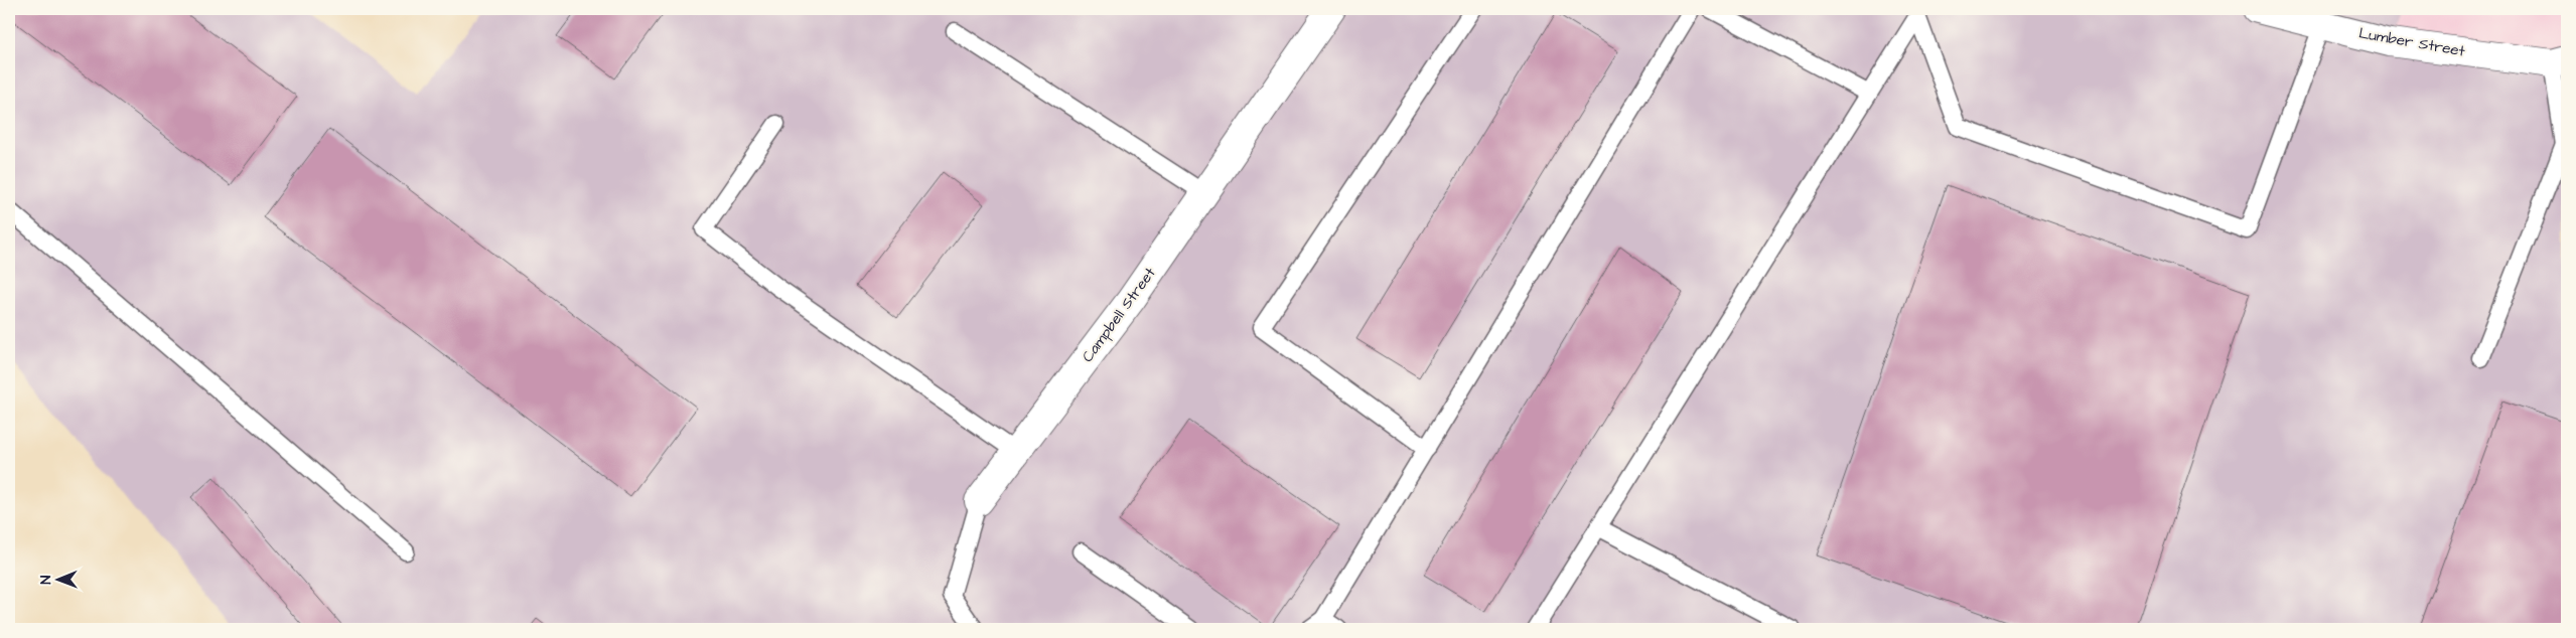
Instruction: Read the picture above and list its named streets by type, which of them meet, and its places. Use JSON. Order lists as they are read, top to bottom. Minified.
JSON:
{"streets":{"street":["Lumber Street","Campbell Street"]},"north":"left"}
